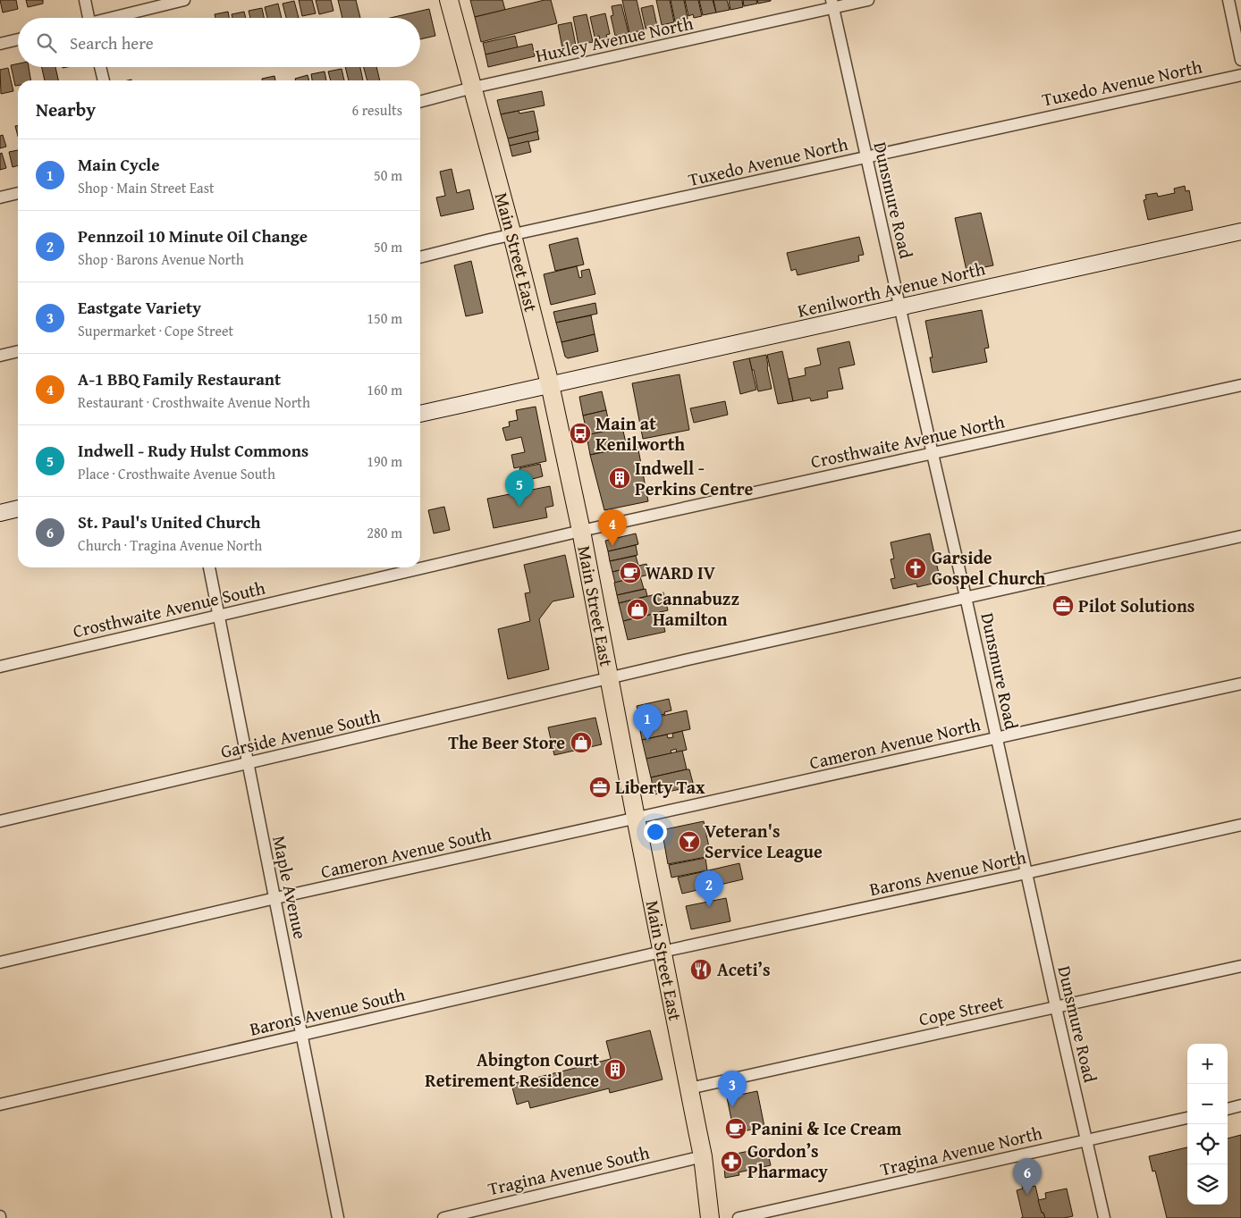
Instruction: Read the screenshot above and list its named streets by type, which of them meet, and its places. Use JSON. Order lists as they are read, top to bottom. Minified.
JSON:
{"streets":{"main road":["Main Street East","Kenilworth Avenue North"],"street":["Huxley Avenue North","Tuxedo Avenue North","Dunsmure Road","Crosthwaite Avenue North","Crosthwaite Avenue South","Garside Avenue South","Cameron Avenue North","Cameron Avenue South","Barons Avenue North","Maple Avenue","Cope Street","Barons Avenue South","Tragina Avenue North","Tragina Avenue South"]},"crossings":[["Huxley Avenue North","Dunsmure Road"],["Huxley Avenue North","Main Street East"],["Tuxedo Avenue North","Dunsmure Road"],["Tuxedo Avenue North","Main Street East"],["Dunsmure Road","Kenilworth Avenue North"],["Dunsmure Road","Crosthwaite Avenue North"],["Dunsmure Road","Garside Avenue South"],["Dunsmure Road","Cameron Avenue North"],["Dunsmure Road","Barons Avenue North"],["Dunsmure Road","Cope Street"],["Dunsmure Road","Tragina Avenue North"],["Main Street East","Kenilworth Avenue North"],["Main Street East","Crosthwaite Avenue North"],["Main Street East","Crosthwaite Avenue South"],["Main Street East","Garside Avenue South"],["Main Street East","Cameron Avenue North"],["Main Street East","Cameron Avenue South"],["Main Street East","Barons Avenue North"],["Main Street East","Cope Street"],["Main Street East","Barons Avenue South"],["Main Street East","Tragina Avenue South"],["Crosthwaite Avenue North","Crosthwaite Avenue South"],["Crosthwaite Avenue South","Maple Avenue"],["Garside Avenue South","Maple Avenue"],["Cameron Avenue North","Cameron Avenue South"],["Cameron Avenue South","Maple Avenue"],["Barons Avenue North","Barons Avenue South"],["Maple Avenue","Barons Avenue South"]],"places":{"bus stop":["Main at Kenilworth"],"building":["Indwell - Perkins Centre","Abington Court Retirement Residence"],"church":["Garside Gospel Church"],"cafe":["WARD IV","Panini & Ice Cream"],"office":["Pilot Solutions","Liberty Tax"],"shop":["Cannabuzz Hamilton","The Beer Store"],"bar":["Veteran's Service League"],"restaurant":["Aceti’s"],"pharmacy":["Gordon’s Pharmacy"]},"page":{"search":"Search here","heading":["Nearby","6 results"],"list":[{"mark":"1","name":"Main Cycle","note":"Shop · Main Street East","value":"50 m"},{"mark":"2","name":"Pennzoil 10 Minute Oil Change","note":"Shop · Barons Avenue North","value":"50 m"},{"mark":"3","name":"Eastgate Variety","note":"Supermarket · Cope Street","value":"150 m"},{"mark":"4","name":"A-1 BBQ Family Restaurant","note":"Restaurant · Crosthwaite Avenue North","value":"160 m"},{"mark":"5","name":"Indwell - Rudy Hulst Commons","note":"Place · Crosthwaite Avenue South","value":"190 m"},{"mark":"6","name":"St. Paul's United Church","note":"Church · Tragina Avenue North","value":"280 m"}],"pins":["5","4","1","2","3","6"],"map_buttons":["+","−"]}}
